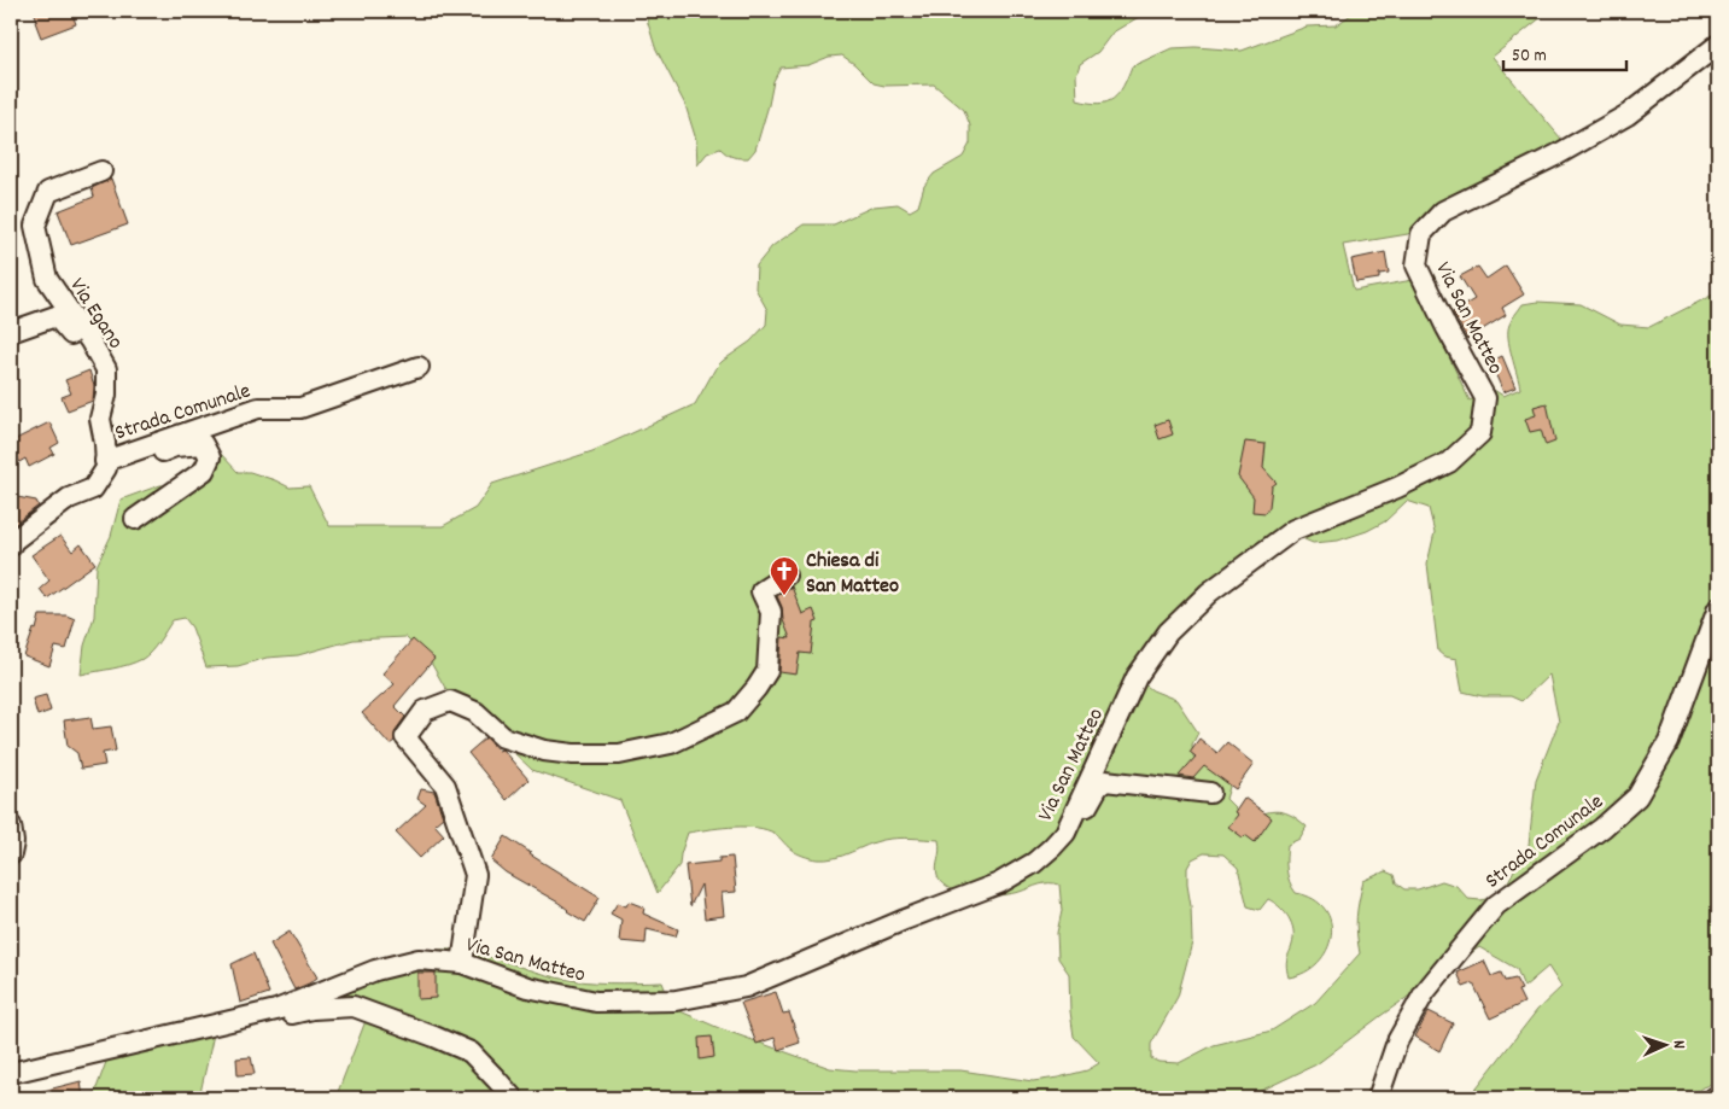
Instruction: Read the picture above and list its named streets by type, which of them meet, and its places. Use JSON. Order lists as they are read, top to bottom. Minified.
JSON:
{"streets":{"street":["Via Egano","Via San Matteo","Strada Comunale"]},"crossings":[["Via Egano","Strada Comunale"]],"places":{"church":["Chiesa di San Matteo"]},"scale_bar":"50 m","north":"right"}
